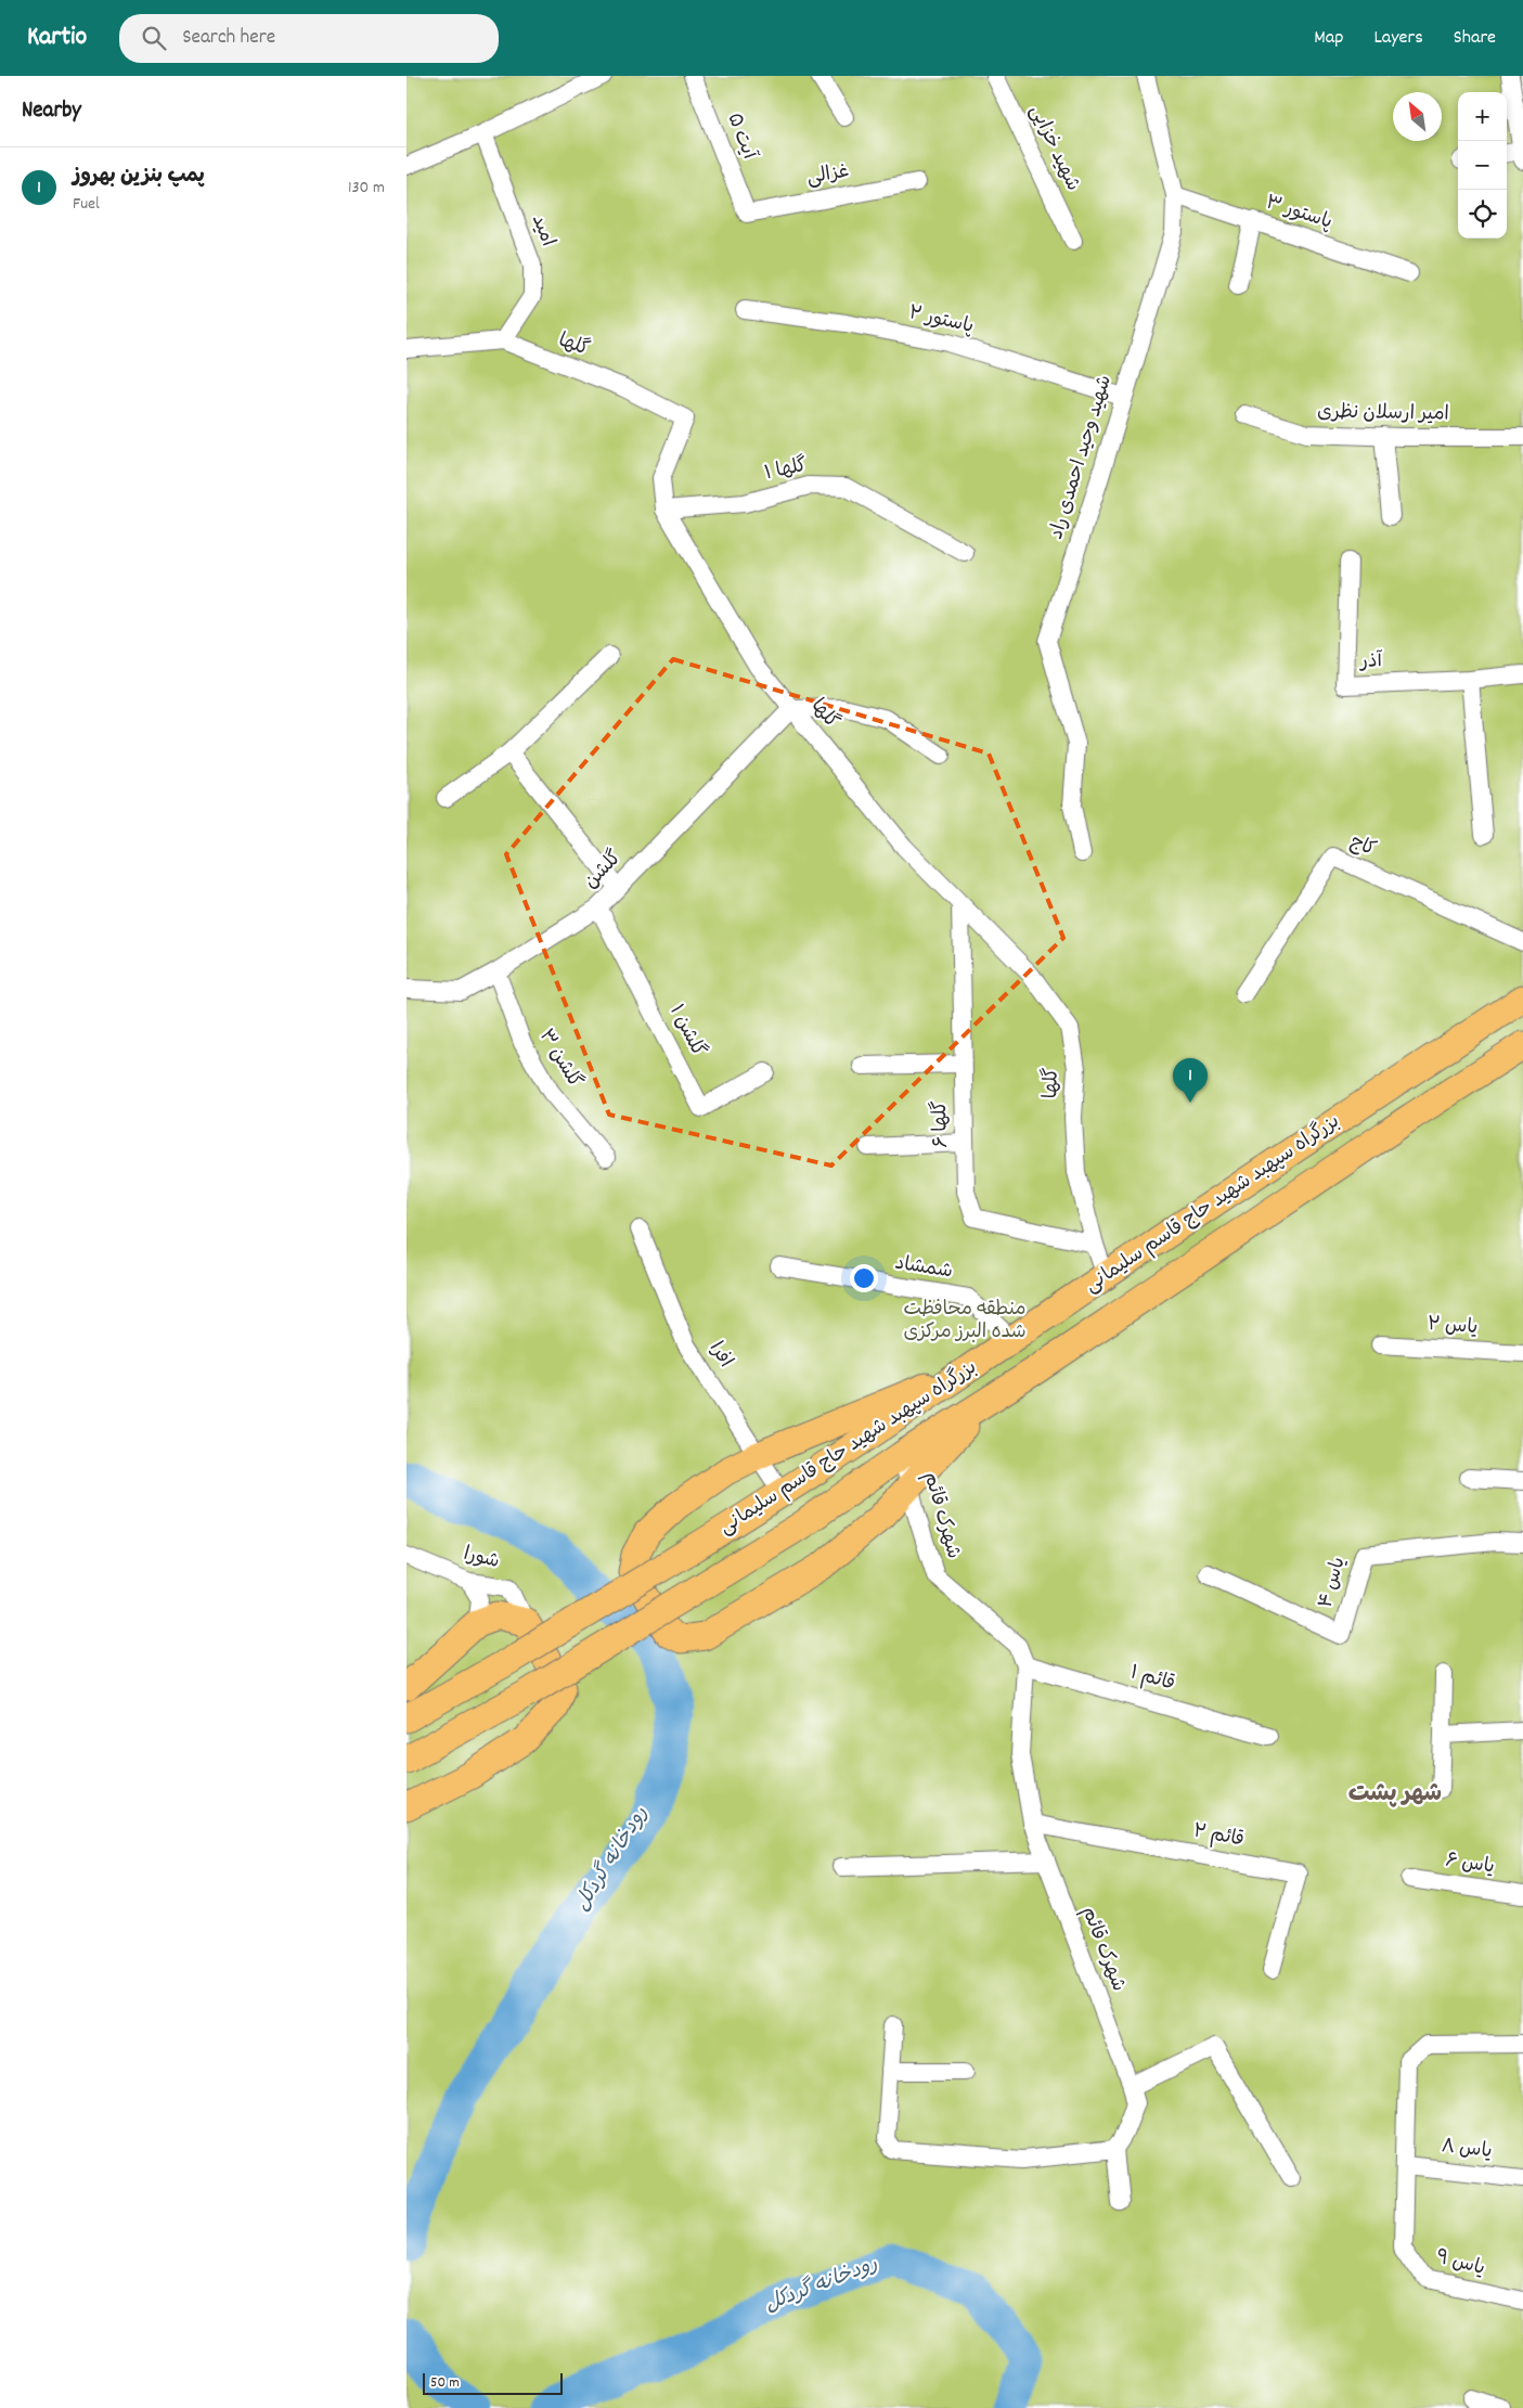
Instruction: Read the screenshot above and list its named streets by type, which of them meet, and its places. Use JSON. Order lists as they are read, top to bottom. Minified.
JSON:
{"streets":{"highway":["بزرگراه سپهبد شهید حاج قاسم سلیمانی"],"street":["آیت ۵","شهید خزایی","غزالی","پاستور ۳","امید","پاستور ۲","گلها","امیر ارسلان نظری","شهید وحید احمدی راد","گلها ۱","آذر","کاج","گلشن","گلشن ۱","گلشن ۳","گلها ۶","شمشاد","یاس ۲","افرا","شهرک قائم","شورا","یاس ۴","قائم ۱","قائم ۲","یاس ۶","یاس ۸","یاس ۹"]},"crossings":[["آیت ۵","غزالی"],["پاستور ۳","شهید وحید احمدی راد"],["امید","گلها"],["پاستور ۲","شهید وحید احمدی راد"],["گلها","گلها ۱"],["گلها","گلشن"],["گلها","گلها ۶"],["گلها","بزرگراه سپهبد شهید حاج قاسم سلیمانی"],["گلشن","گلشن ۱"],["گلشن","گلشن ۳"],["بزرگراه سپهبد شهید حاج قاسم سلیمانی","شمشاد"],["بزرگراه سپهبد شهید حاج قاسم سلیمانی","افرا"],["بزرگراه سپهبد شهید حاج قاسم سلیمانی","شهرک قائم"],["شهرک قائم","قائم ۱"],["شهرک قائم","قائم ۲"],["یاس ۸","یاس ۹"]],"districts":["شهر پشت"],"water":["رودخانه گردکل"],"parks":["منطقه محافظت شده البرز مرکزی"],"scale_bar":"50 m","north":"top left","page":{"header":"Kartio","search":"Search here","nav":["Map","Layers","Share"],"heading":"Nearby","map_buttons":["+","−"],"list":[{"mark":"1","name":"پمپ بنزین بهروز","note":"Fuel","value":"130 m"}],"pins":"1","scale":"50 m"}}
